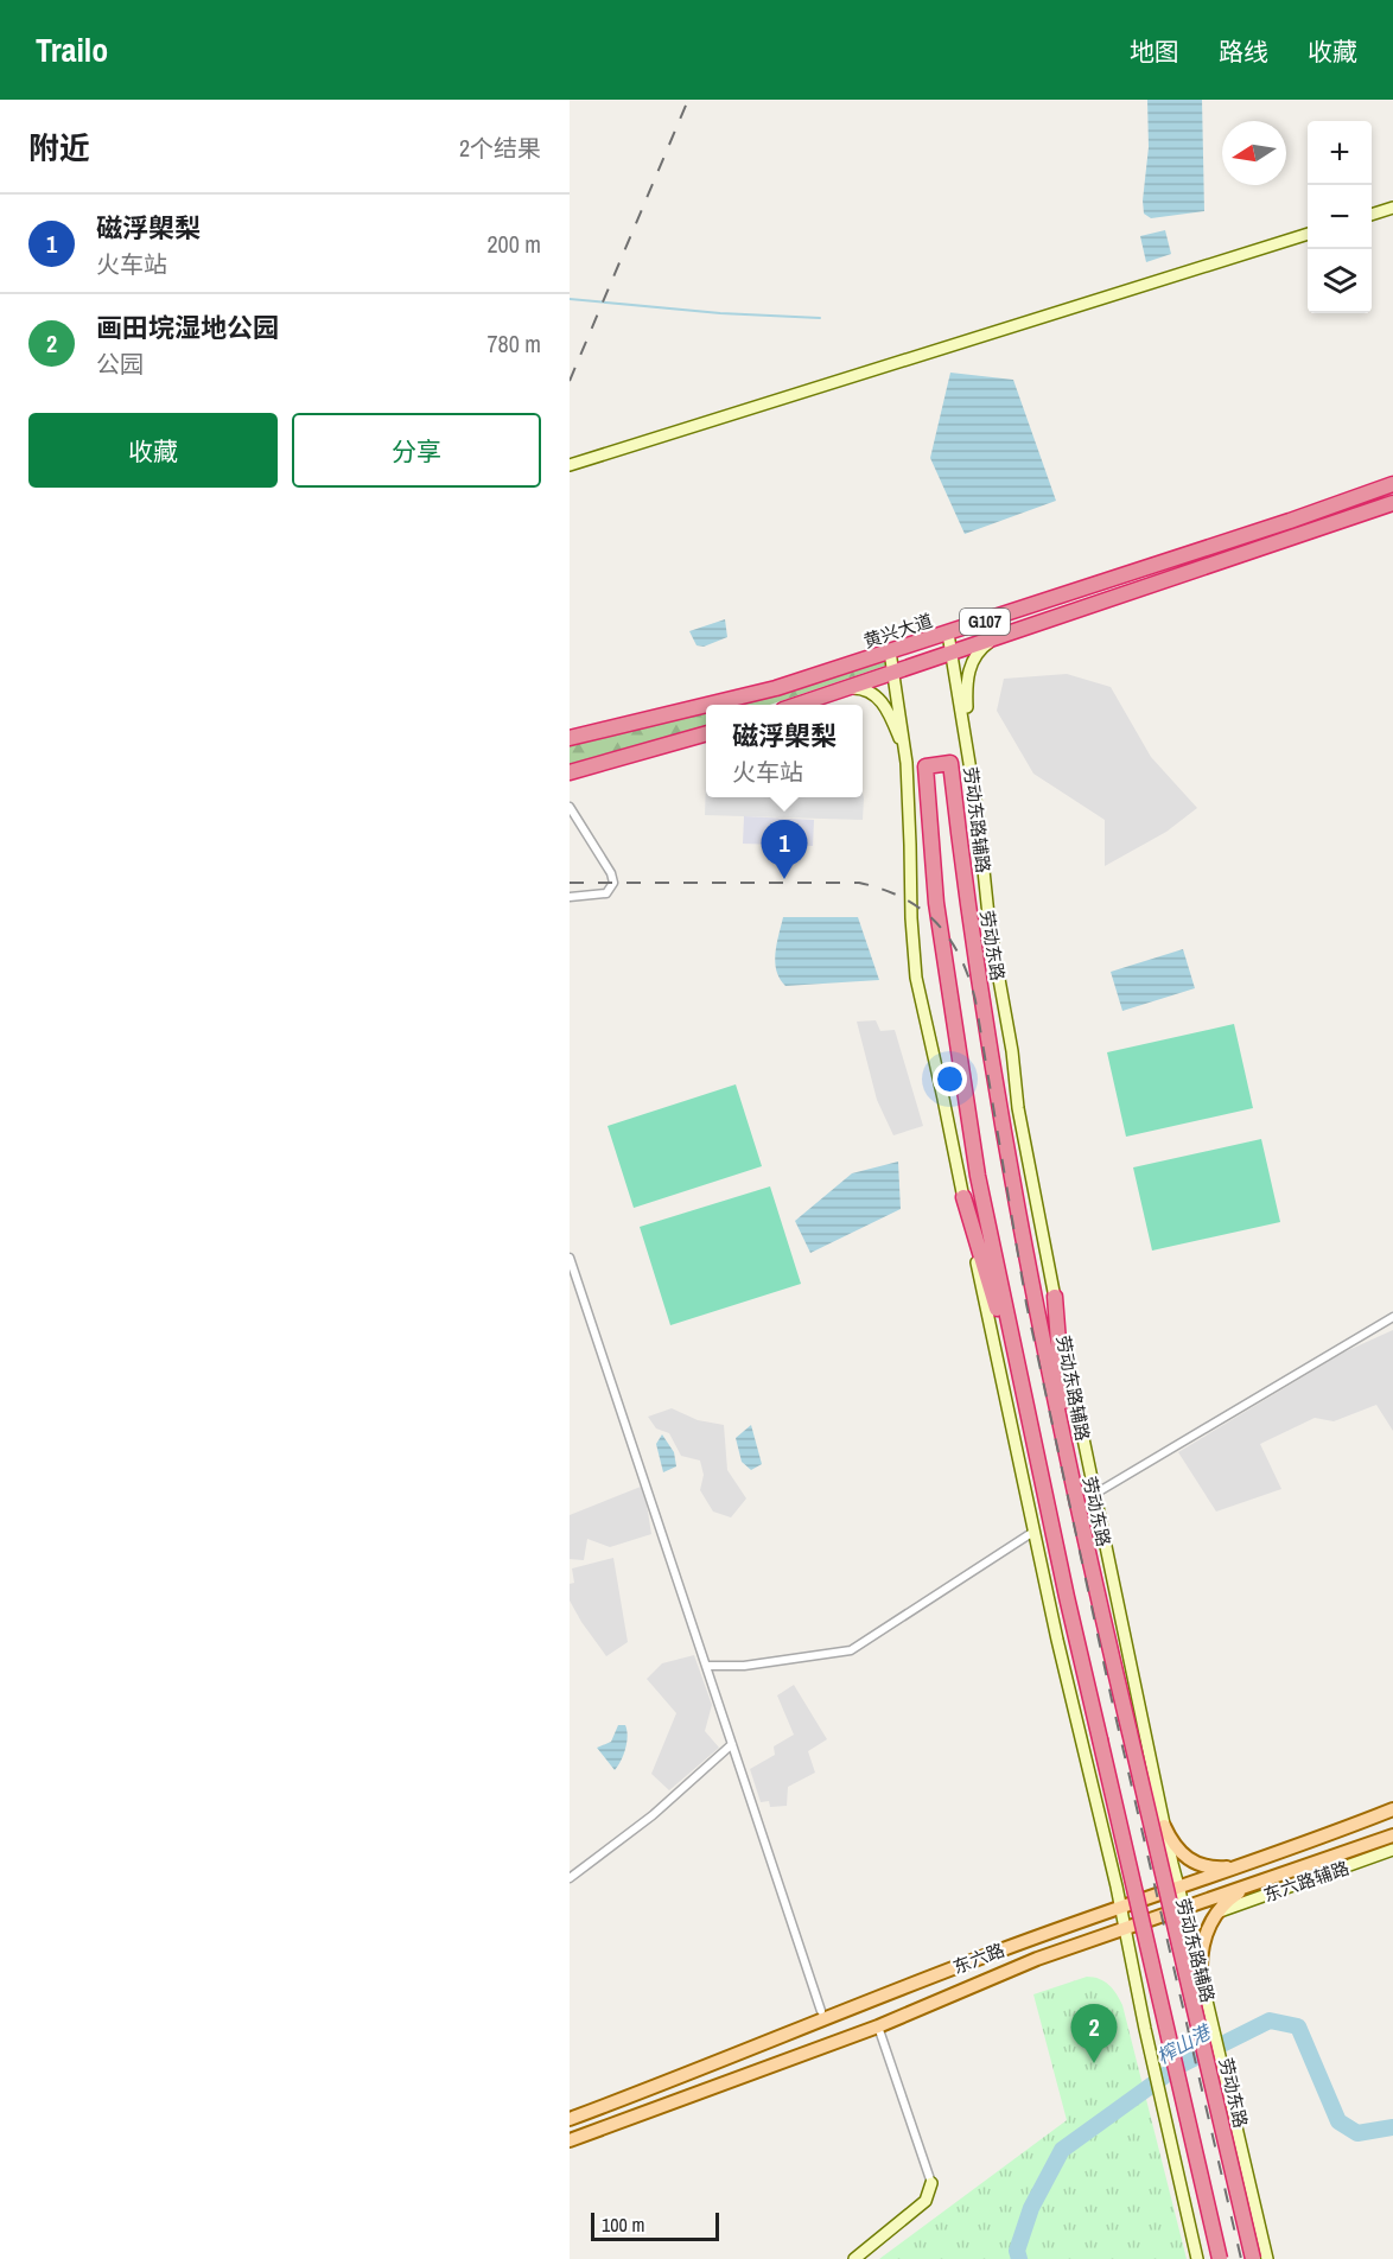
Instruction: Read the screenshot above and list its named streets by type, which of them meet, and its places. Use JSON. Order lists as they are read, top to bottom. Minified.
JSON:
{"streets":{"highway":["G107","黄兴大道","劳动东路"],"main road":["劳动东路辅路","东六路辅路","东六路"]},"crossings":[["黄兴大道","劳动东路辅路"],["劳动东路辅路","劳动东路"],["劳动东路辅路","东六路"]],"water":["榨山港"],"scale_bar":"100 m","north":"left","page":{"header":"Trailo","nav":["地图","路线","收藏"],"heading":["附近","2个结果"],"map_buttons":["+","−"],"list":[{"mark":"1","name":"磁浮㮾梨","note":"火车站","value":"200 m"},{"mark":"2","name":"画田垸湿地公园","note":"公园","value":"780 m"}],"buttons":["收藏","分享"],"popup":["磁浮㮾梨","火车站"],"pins":["1","2"],"scale":"100 m"}}
